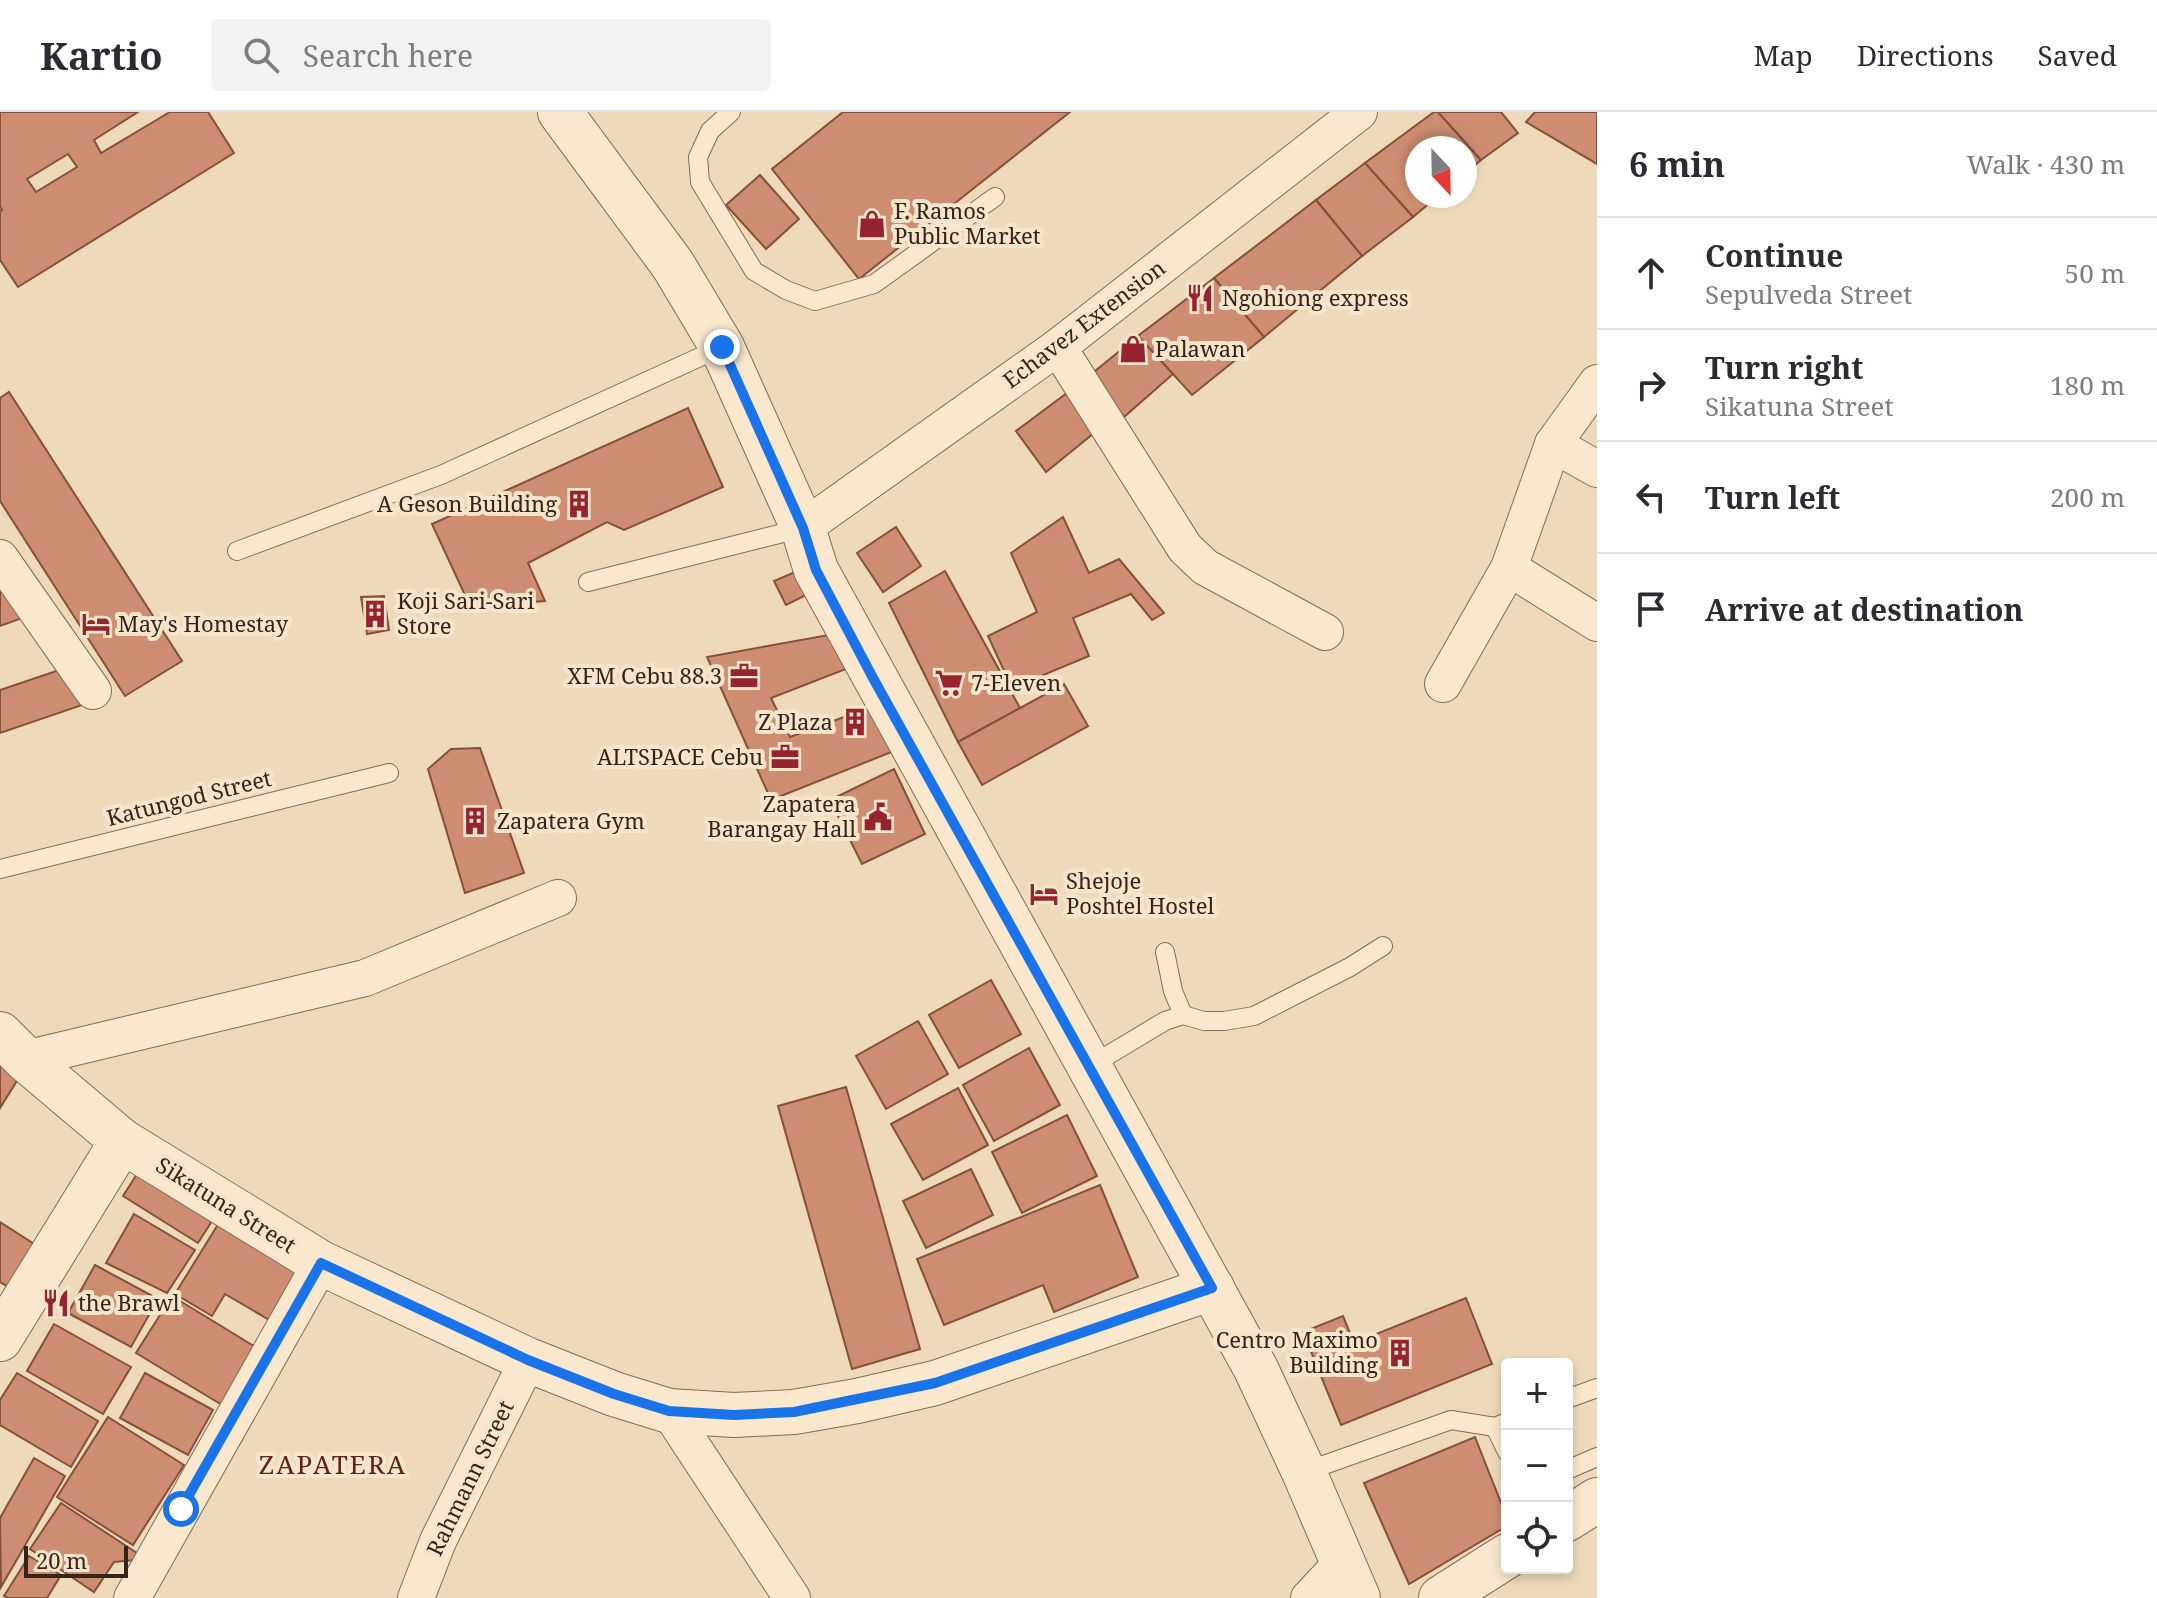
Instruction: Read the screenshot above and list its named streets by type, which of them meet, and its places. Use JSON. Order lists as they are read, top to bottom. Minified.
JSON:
{"streets":{"street":["Echavez Extension","Sikatuna Street","Rahmann Street"],"lane":["Katungod Street"]},"crossings":[["Sikatuna Street","Rahmann Street"]],"districts":["ZAPATERA"],"places":{"shop":["F. Ramos Public Market","Palawan"],"restaurant":["Ngohiong express","the Brawl"],"building":["A Geson Building","Koji Sari-Sari Store","Z Plaza","Zapatera Gym","Centro Maximo Building"],"hotel":["May's Homestay","Shejoje Poshtel Hostel"],"office":["XFM Cebu 88.3","ALTSPACE Cebu"],"supermarket":["7-Eleven"],"public building":["Zapatera Barangay Hall"]},"scale_bar":"20 m","north":"bottom","page":{"header":"Kartio","search":"Search here","nav":["Map","Directions","Saved"],"heading":["6 min","Walk · 430 m"],"list":[["Continue","Sepulveda Street","50 m"],["Turn right","Sikatuna Street","180 m"],["Turn left","200 m"],"Arrive at destination"],"map_buttons":["+","−"],"scale":"20 m"}}
